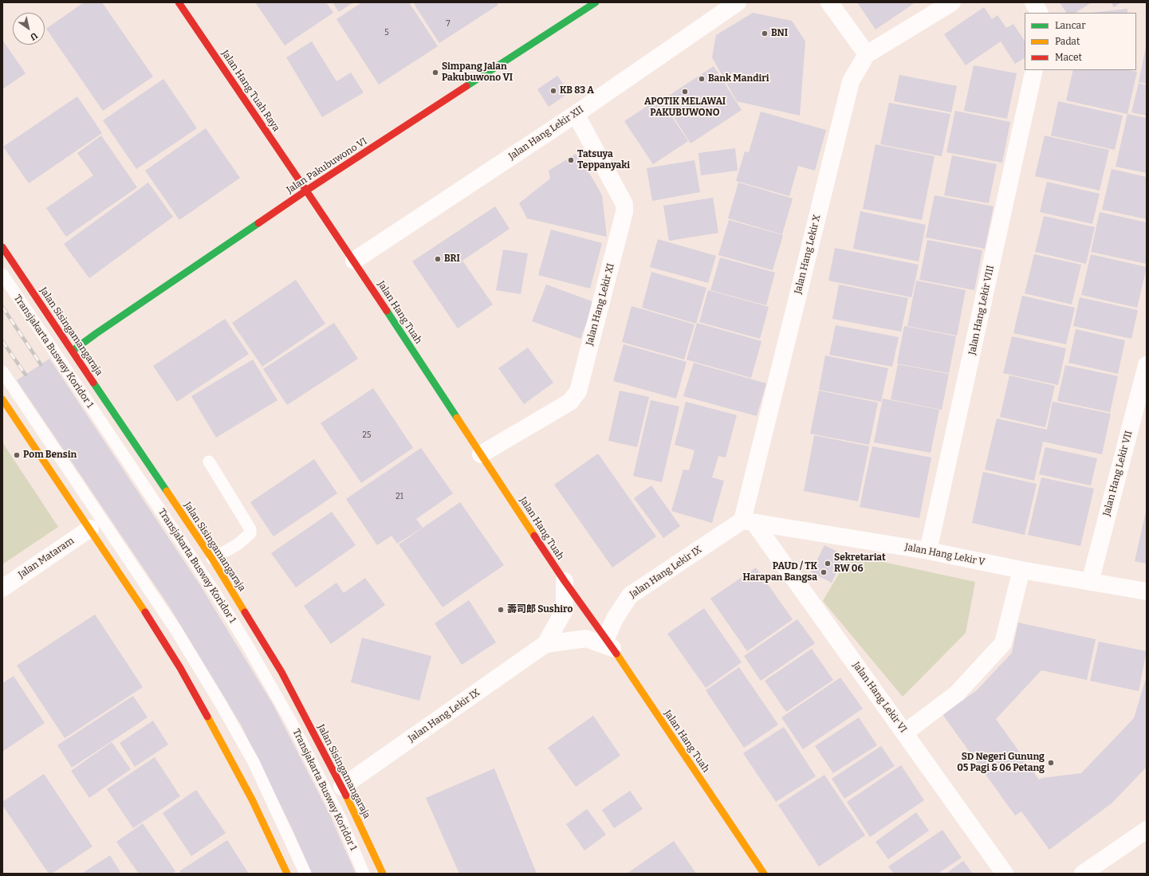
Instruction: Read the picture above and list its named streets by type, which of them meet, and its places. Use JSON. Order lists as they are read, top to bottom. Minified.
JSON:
{"streets":{"main road":["Jalan Hang Tuah Raya","Jalan Pakubuwono VI","Jalan Hang Tuah","Jalan Sisingamangaraja"],"street":["Jalan Hang Lekir XII","Jalan Hang Lekir X","Jalan Hang Lekir XI","Jalan Hang Lekir VIII","Jalan Hang Lekir VII","Jalan Hang Lekir V","Jalan Mataram","Jalan Hang Lekir IX","Jalan Hang Lekir VI"],"lane":["Transjakarta Busway Koridor 1"]},"crossings":[["Jalan Hang Tuah Raya","Jalan Pakubuwono VI"],["Jalan Hang Tuah Raya","Jalan Hang Tuah"],["Jalan Hang Lekir XII","Jalan Hang Lekir XI"],["Jalan Hang Lekir XII","Jalan Hang Tuah"],["Jalan Pakubuwono VI","Jalan Hang Tuah"],["Jalan Pakubuwono VI","Jalan Sisingamangaraja"],["Jalan Hang Lekir X","Jalan Hang Lekir V"],["Jalan Hang Lekir X","Jalan Hang Lekir IX"],["Jalan Hang Lekir X","Jalan Hang Lekir VI"],["Jalan Hang Lekir XI","Jalan Hang Tuah"],["Jalan Hang Lekir VIII","Jalan Hang Lekir V"],["Jalan Hang Tuah","Jalan Hang Lekir IX"],["Jalan Sisingamangaraja","Jalan Hang Lekir IX"],["Jalan Hang Lekir VII","Jalan Hang Lekir V"],["Jalan Hang Lekir V","Jalan Hang Lekir IX"],["Jalan Hang Lekir V","Jalan Hang Lekir VI"],["Jalan Hang Lekir IX","Jalan Hang Lekir VI"]],"places":["BNI","Simpang Jalan Pakubuwono VI","Bank Mandiri","KB 83 A","APOTIK MELAWAI PAKUBUWONO","Tatsuya Teppanyaki","BRI","Pom Bensin","Sekretariat RW 06","PAUD / TK Harapan Bangsa","壽司郎 Sushiro","SD Negeri Gunung 05 Pagi & 06 Petang"],"house_numbers":["7","5","25","21"],"legend":["Lancar","Padat","Macet"],"north":"bottom right"}
